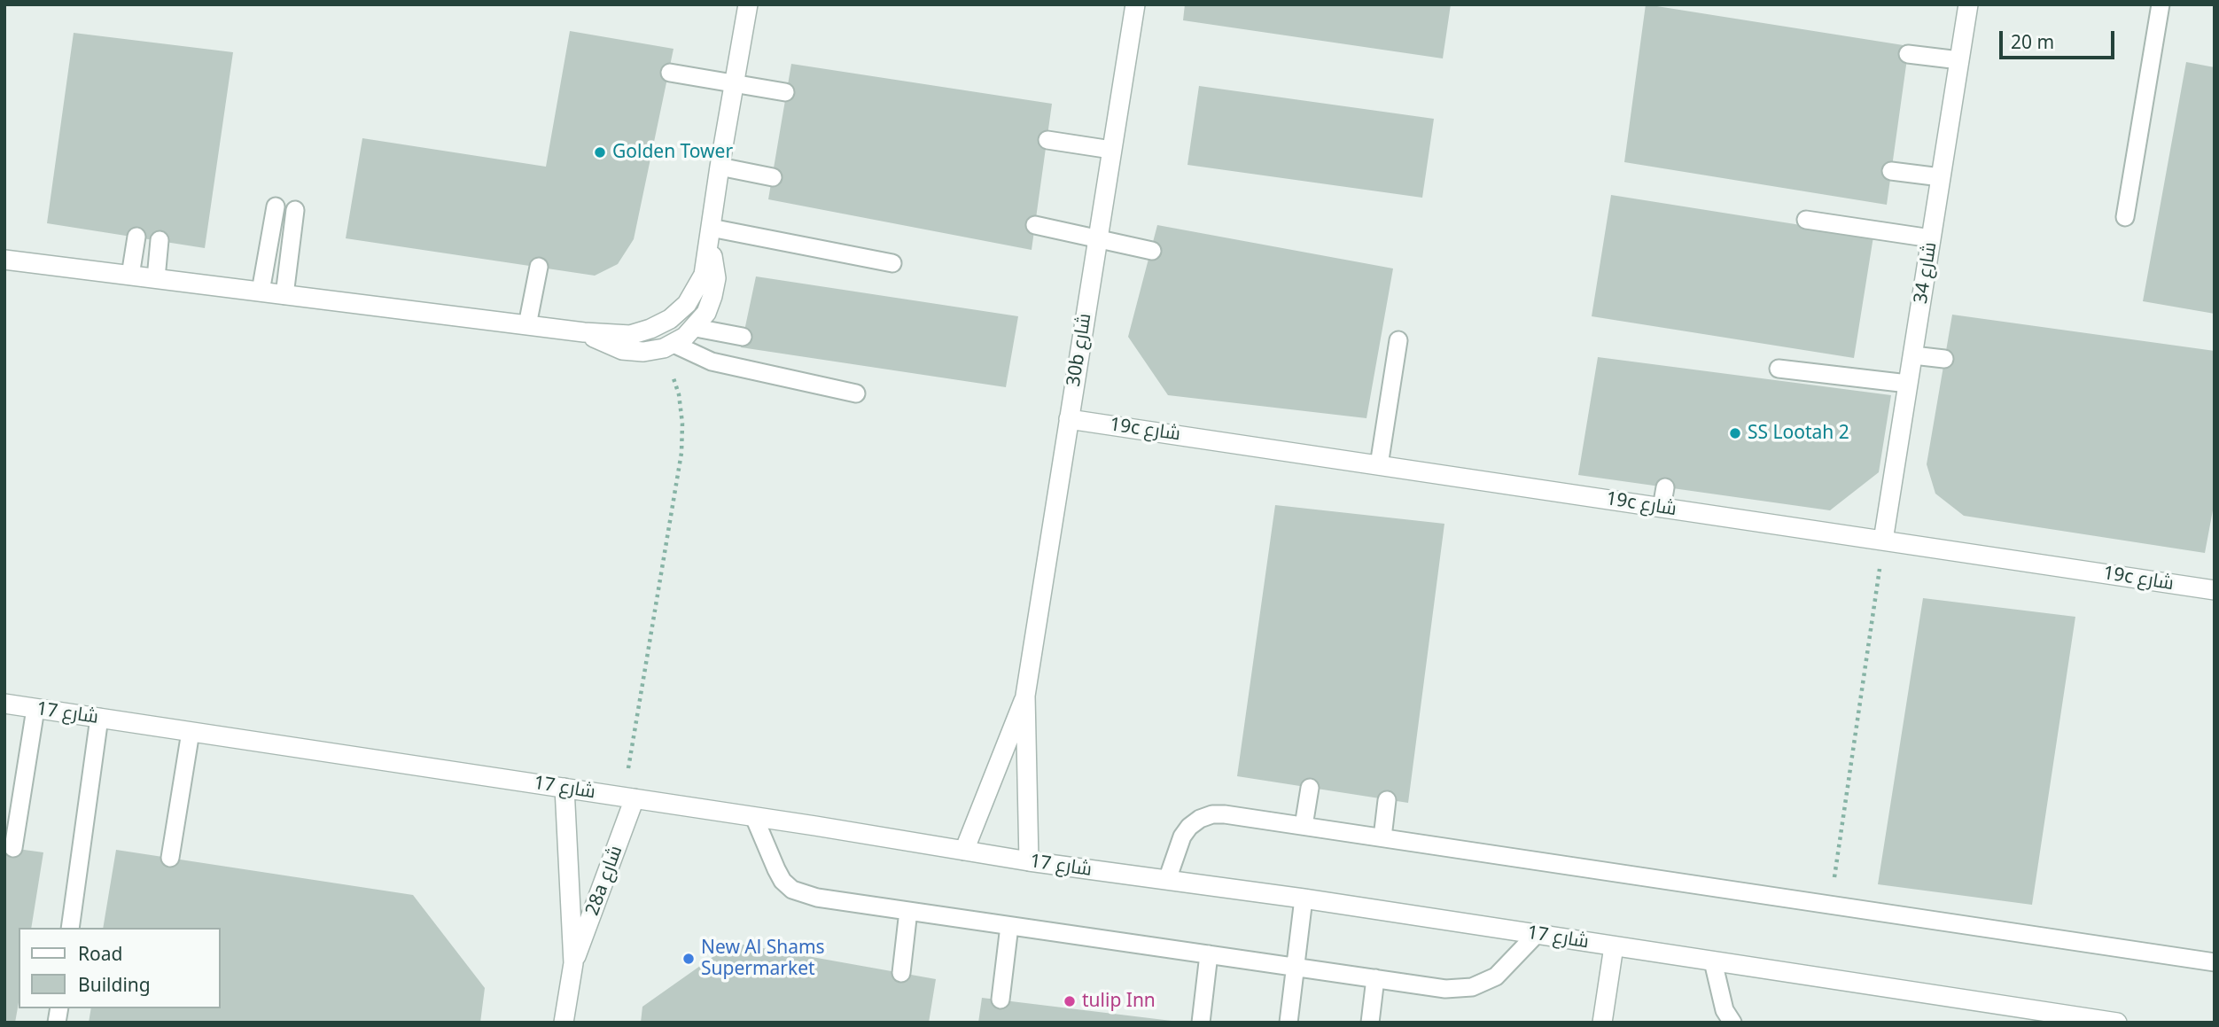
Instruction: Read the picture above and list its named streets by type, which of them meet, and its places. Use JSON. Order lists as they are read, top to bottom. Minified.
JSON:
{"streets":{"street":["شارع 34","30b شارع","19c شارع","شارع 17","28a شارع"]},"crossings":[["شارع 34","19c شارع"],["30b شارع","19c شارع"],["30b شارع","شارع 17"],["شارع 17","28a شارع"]],"places":["Golden Tower","SS Lootah 2","New Al Shams Supermarket","tulip Inn"],"legend":["Road","Building"],"scale_bar":"20 m"}
